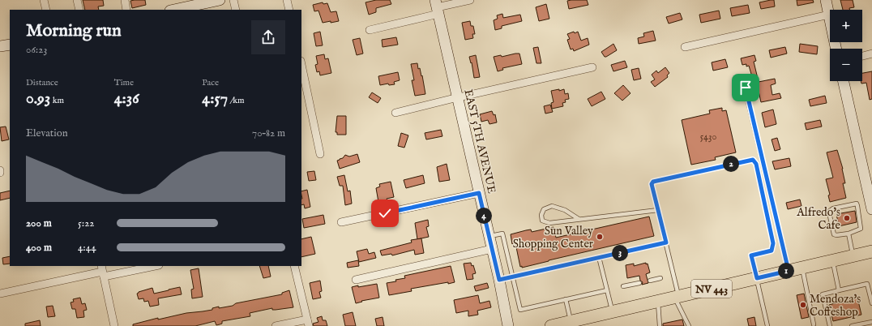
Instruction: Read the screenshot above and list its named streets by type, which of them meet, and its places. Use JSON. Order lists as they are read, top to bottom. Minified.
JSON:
{"streets":{"main road":["NV 443"],"street":["EAST 5TH AVENUE"]},"places":["Alfredo's Cafe","Sun Valley Shopping Center","Mendoza's Coffeshop"],"house_numbers":["5430"],"page":{"map_buttons":["+","−"],"heading":["Morning run","06:23"],"stats":[["Distance","0.93 km"],["Time","4:36"],["Pace","4:57 /km"]],"chart":["Elevation","70–82 m"],"pins":["2","4","3","1"],"list":[{"name":"200 m","note":"5:22"},{"name":"400 m","note":"4:44"}]}}
